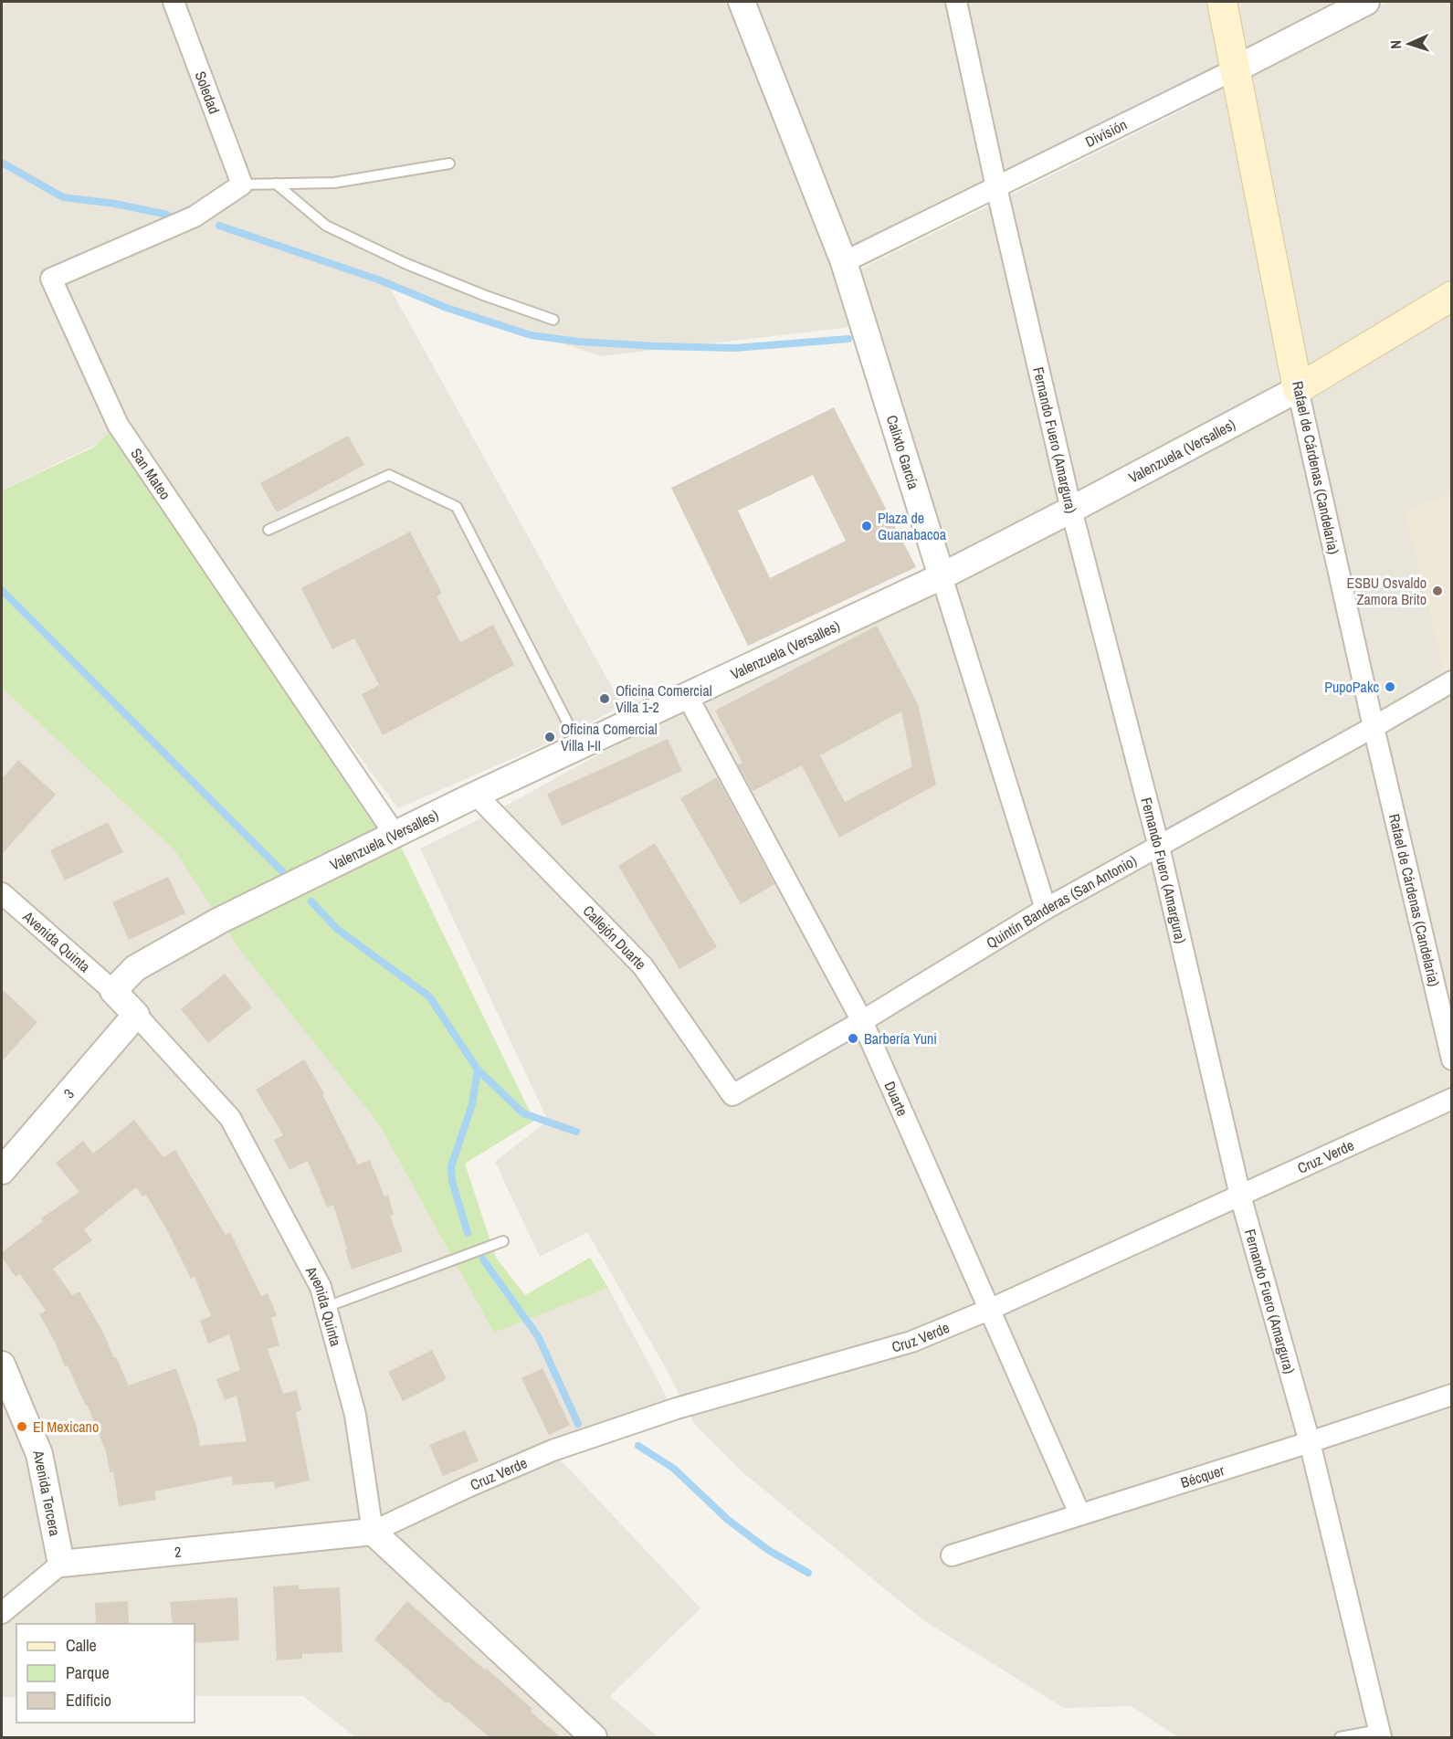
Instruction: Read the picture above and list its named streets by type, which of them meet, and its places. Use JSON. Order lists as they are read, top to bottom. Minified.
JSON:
{"streets":{"main road":["Valenzuela (Versalles)","Rafael de Cárdenas (Candelaria)"],"street":["Soledad","División","Fernando Fuero (Amargura)","Calixto García","San Mateo","Quintín Banderas (San Antonio)","Callejón Duarte","Avenida Quinta","3","Duarte","Cruz Verde","Bécquer","Avenida Tercera","2"]},"crossings":[["Soledad","San Mateo"],["División","Fernando Fuero (Amargura)"],["División","Calixto García"],["División","Rafael de Cárdenas (Candelaria)"],["Fernando Fuero (Amargura)","Valenzuela (Versalles)"],["Fernando Fuero (Amargura)","Quintín Banderas (San Antonio)"],["Fernando Fuero (Amargura)","Cruz Verde"],["Fernando Fuero (Amargura)","Bécquer"],["Valenzuela (Versalles)","Calixto García"],["Valenzuela (Versalles)","Rafael de Cárdenas (Candelaria)"],["Valenzuela (Versalles)","San Mateo"],["Valenzuela (Versalles)","Callejón Duarte"],["Valenzuela (Versalles)","Avenida Quinta"],["Valenzuela (Versalles)","Duarte"],["Calixto García","Quintín Banderas (San Antonio)"],["Rafael de Cárdenas (Candelaria)","Quintín Banderas (San Antonio)"],["Quintín Banderas (San Antonio)","Callejón Duarte"],["Quintín Banderas (San Antonio)","Duarte"],["Avenida Quinta","3"],["Avenida Quinta","Cruz Verde"],["Avenida Quinta","2"],["Duarte","Cruz Verde"],["Duarte","Bécquer"],["Cruz Verde","2"],["Avenida Tercera","2"]],"places":["Plaza de Guanabacoa","ESBU Osvaldo Zamora Brito","PupoPakc","Oficina Comercial Villa 1-2","Oficina Comercial Villa I-II","Barbería Yuni","El Mexicano"],"legend":["Calle","Parque","Edificio"],"north":"left"}
